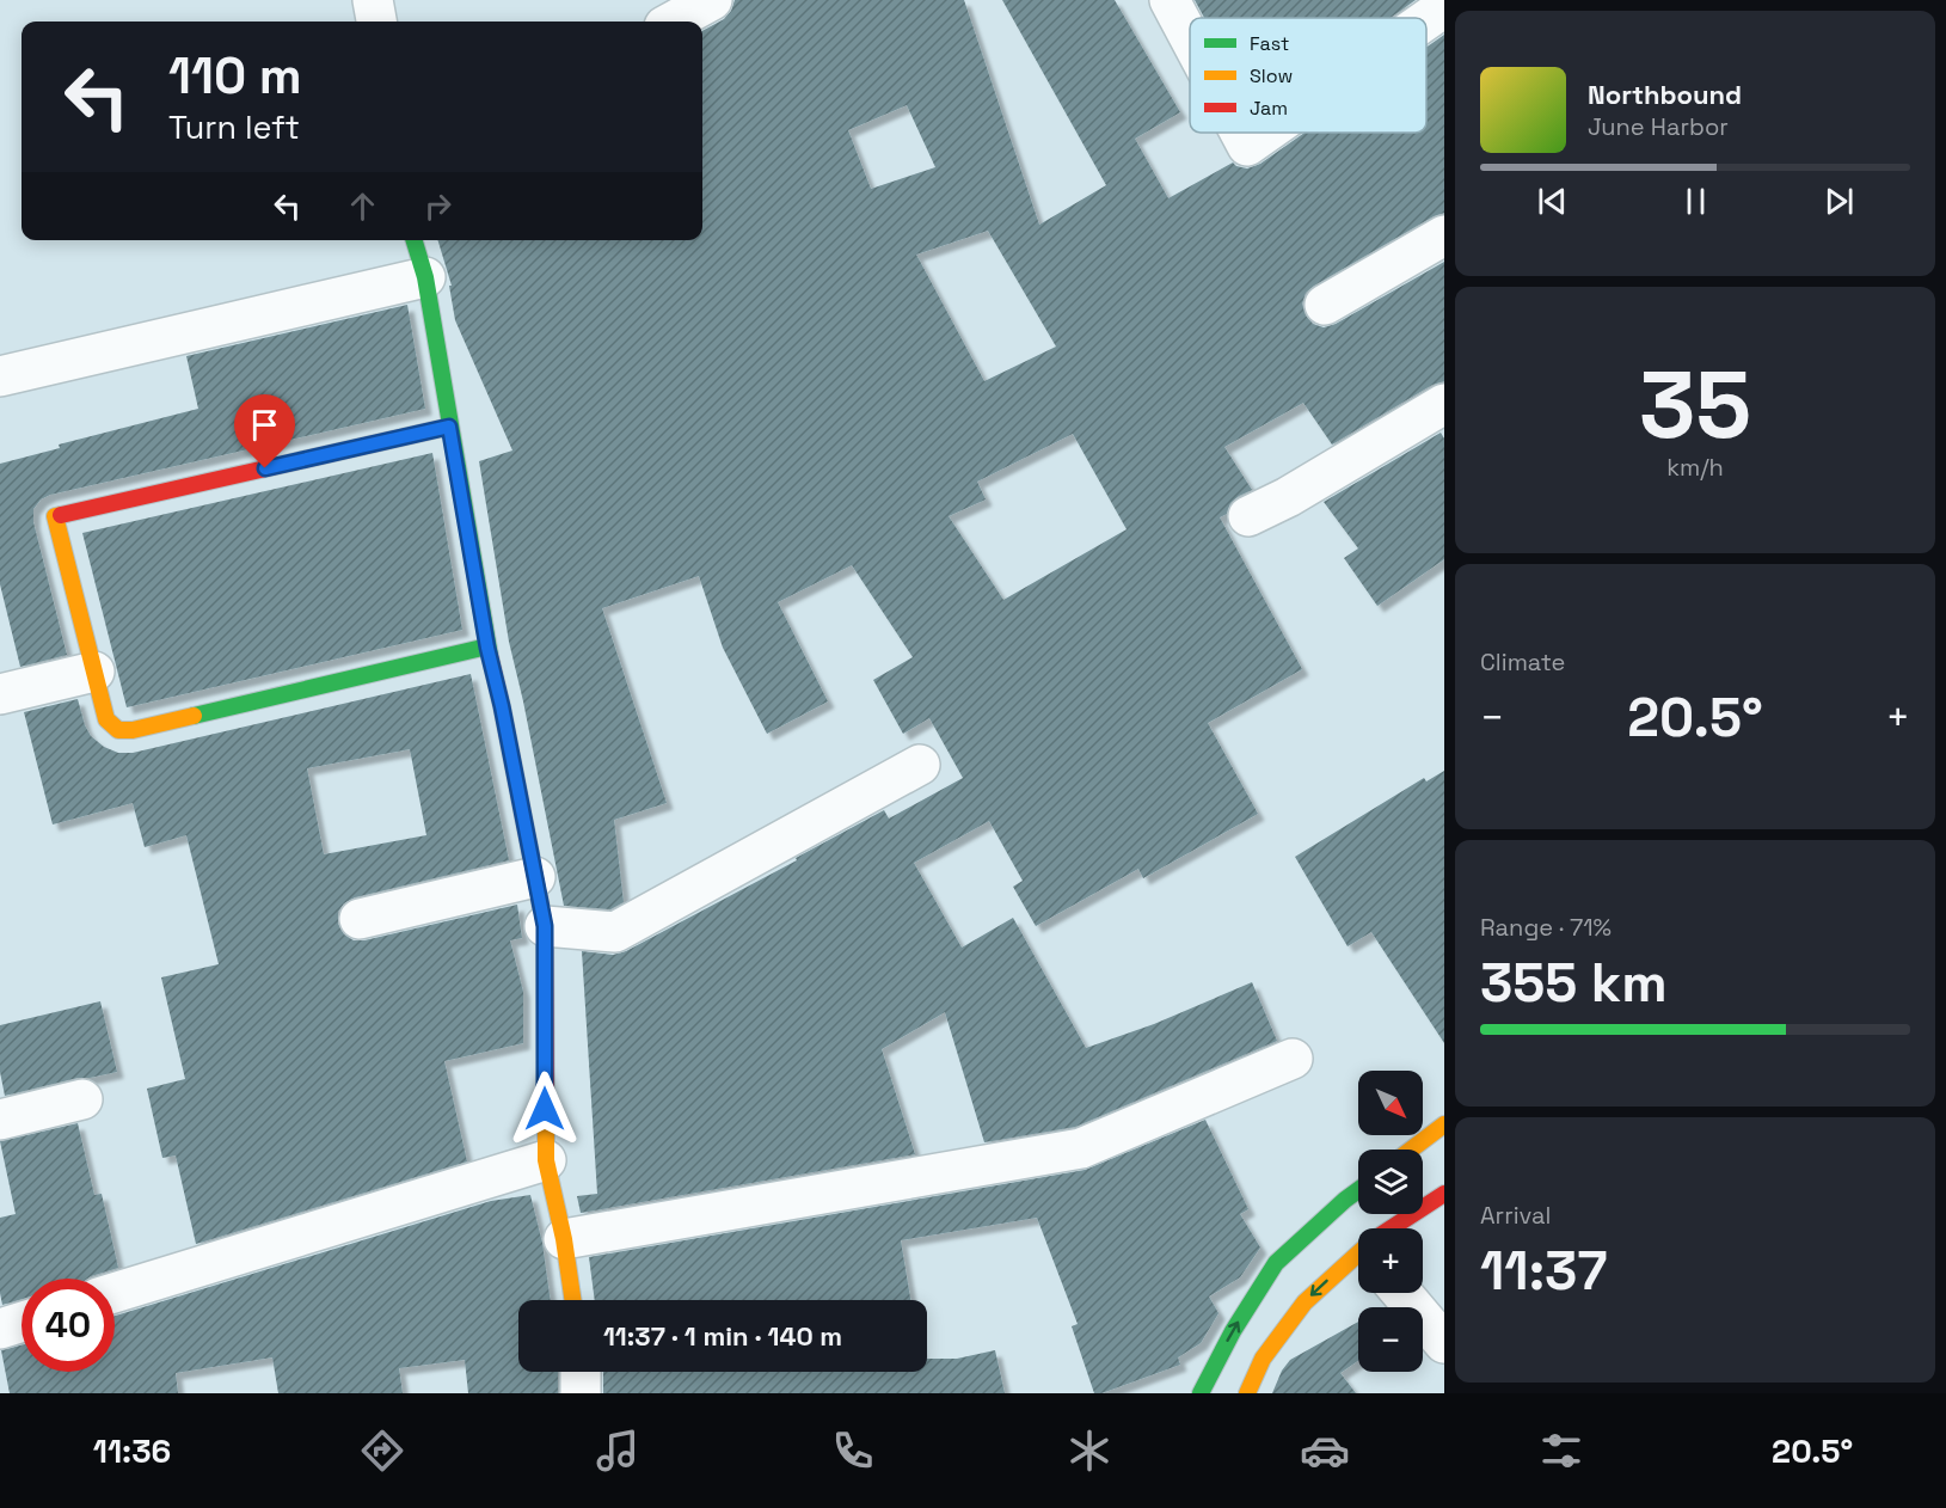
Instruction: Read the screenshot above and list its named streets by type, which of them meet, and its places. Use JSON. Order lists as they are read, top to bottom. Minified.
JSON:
{"legend":["Fast","Slow","Jam"],"north":"bottom right","page":{"turn":["110 m","Turn left"],"song":["Northbound","June Harbor"],"tile":[["35","km/h"],"Climate",["Range · 71%","355 km"],["Arrival","11:37"]],"heat":["−","20.5°","+"],"map_buttons":["+","−"],"limit":"40","trip":"11:37 · 1 min · 140 m","tabs":["11:36","20.5°"]}}
